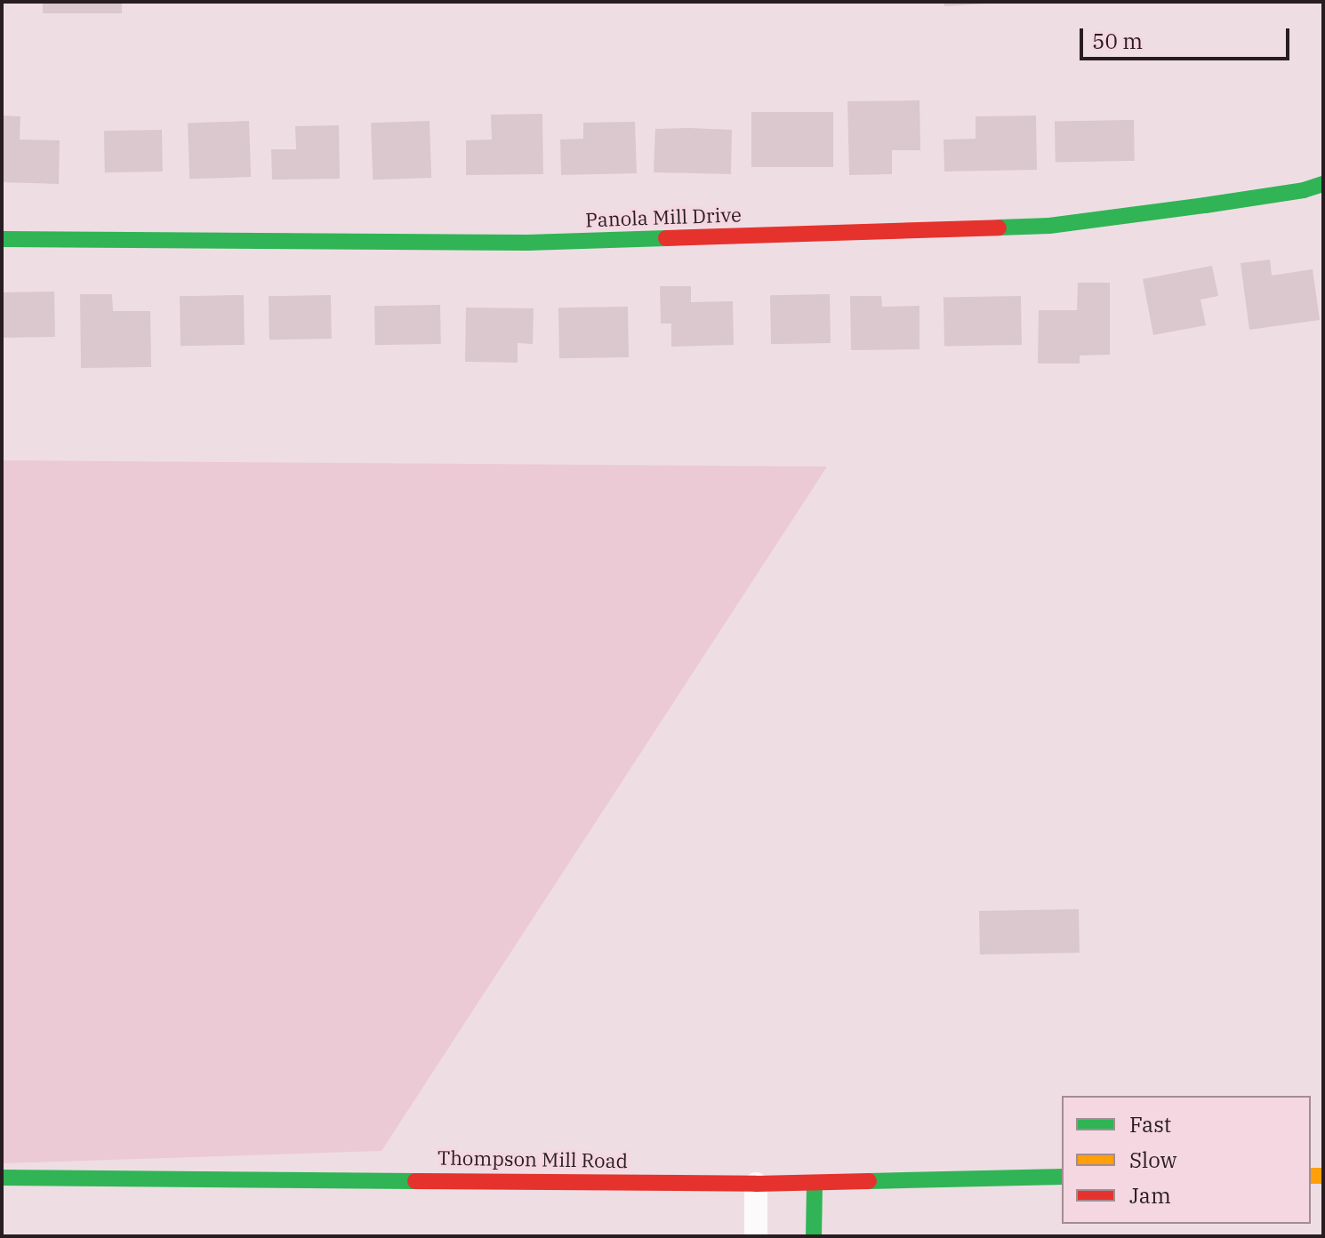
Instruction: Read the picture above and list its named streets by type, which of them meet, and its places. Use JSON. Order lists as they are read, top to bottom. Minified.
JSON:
{"streets":{"street":["Panola Mill Drive","Thompson Mill Road"]},"legend":["Fast","Slow","Jam"],"scale_bar":"50 m"}
